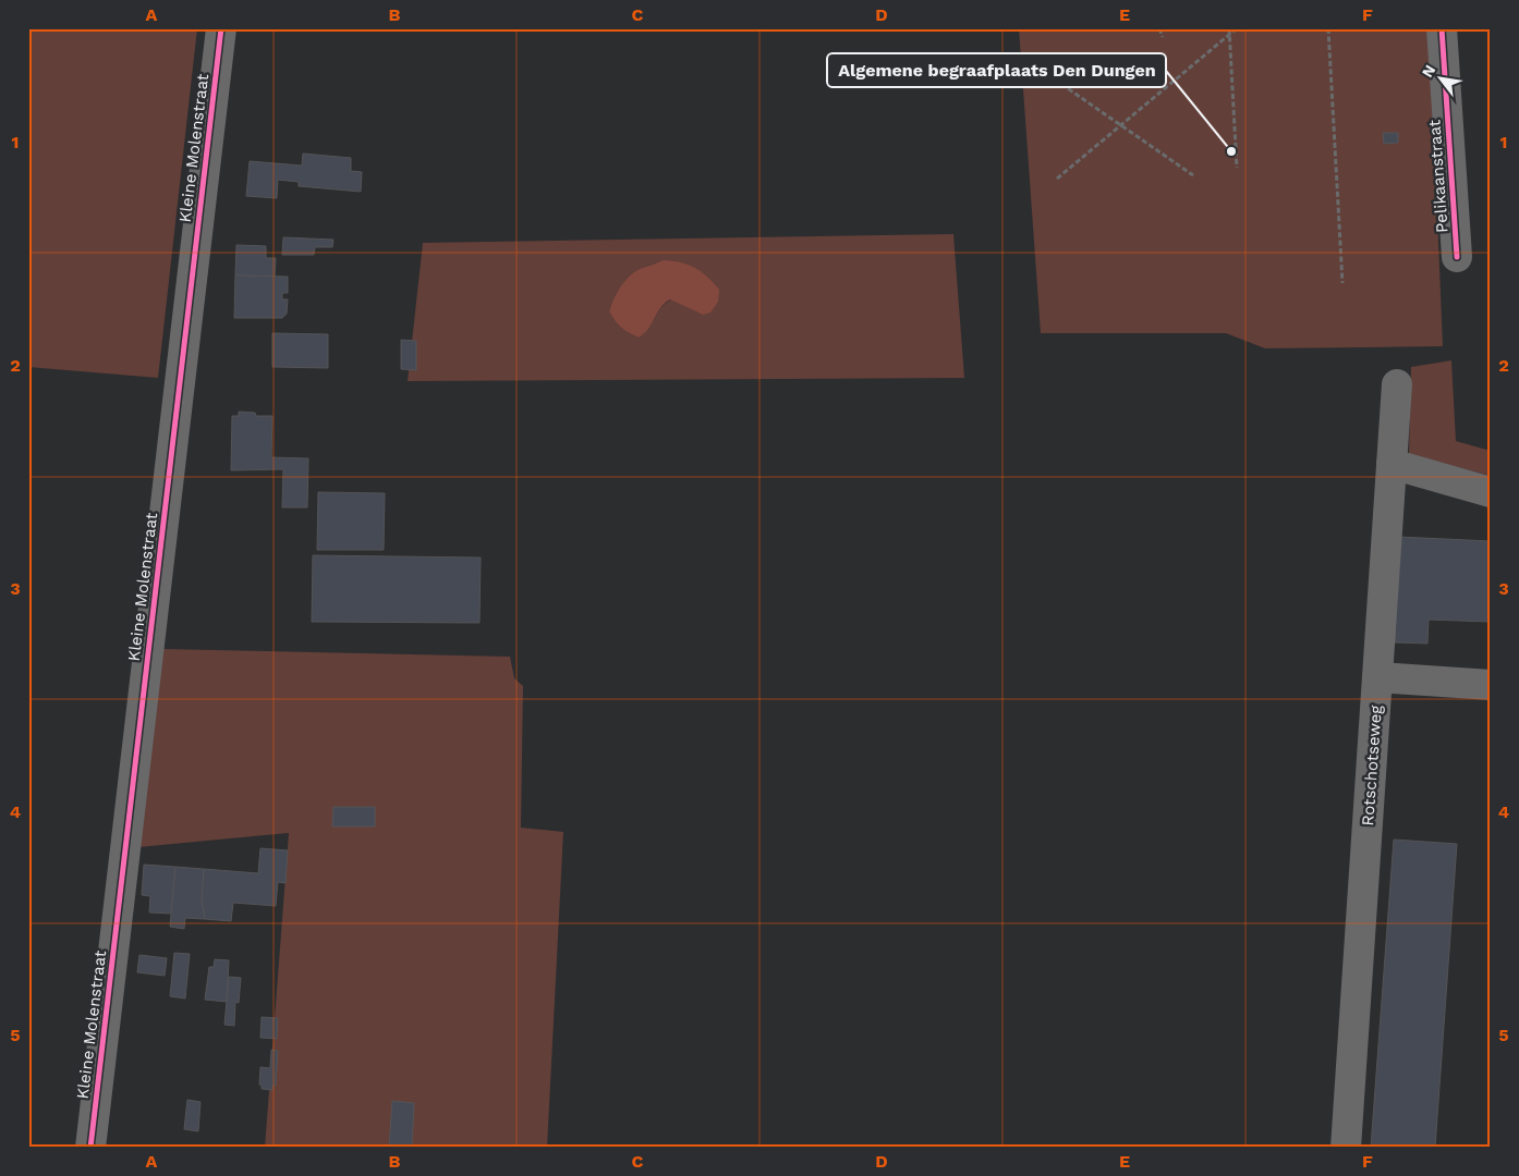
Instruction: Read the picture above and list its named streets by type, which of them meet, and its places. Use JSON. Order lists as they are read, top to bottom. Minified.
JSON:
{"streets":{"street":["Kleine Molenstraat","Pelikaanstraat","Rotschotseweg"]},"places":["Algemene begraafplaats Den Dungen"],"north":"top left","grid":{"columns":["A","B","C","D","E","F"],"rows":["1","2","3","4","5"]}}
